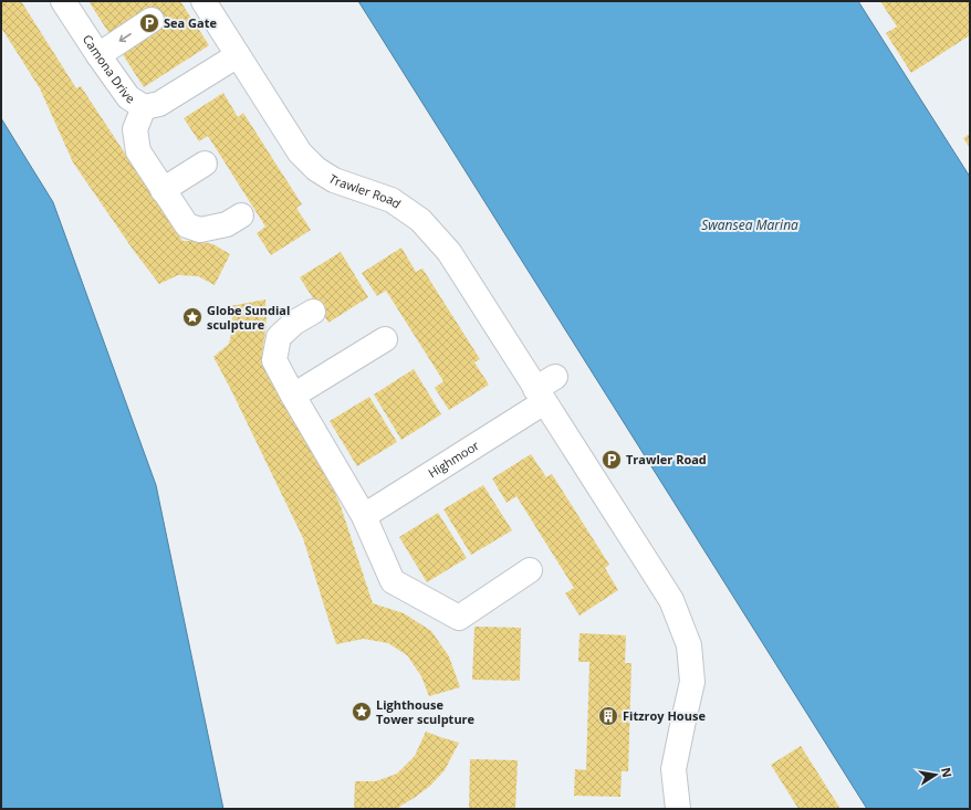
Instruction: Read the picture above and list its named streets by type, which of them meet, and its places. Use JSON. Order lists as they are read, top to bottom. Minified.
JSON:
{"streets":{"street":["Camona Drive","Trawler Road","Highmoor"]},"crossings":[["Camona Drive","Trawler Road"],["Trawler Road","Highmoor"]],"water":["Swansea Marina"],"places":{"parking":["Sea Gate","Trawler Road"],"place":["Globe Sundial sculpture","Lighthouse Tower sculpture"],"building":["Fitzroy House"]},"north":"right"}
